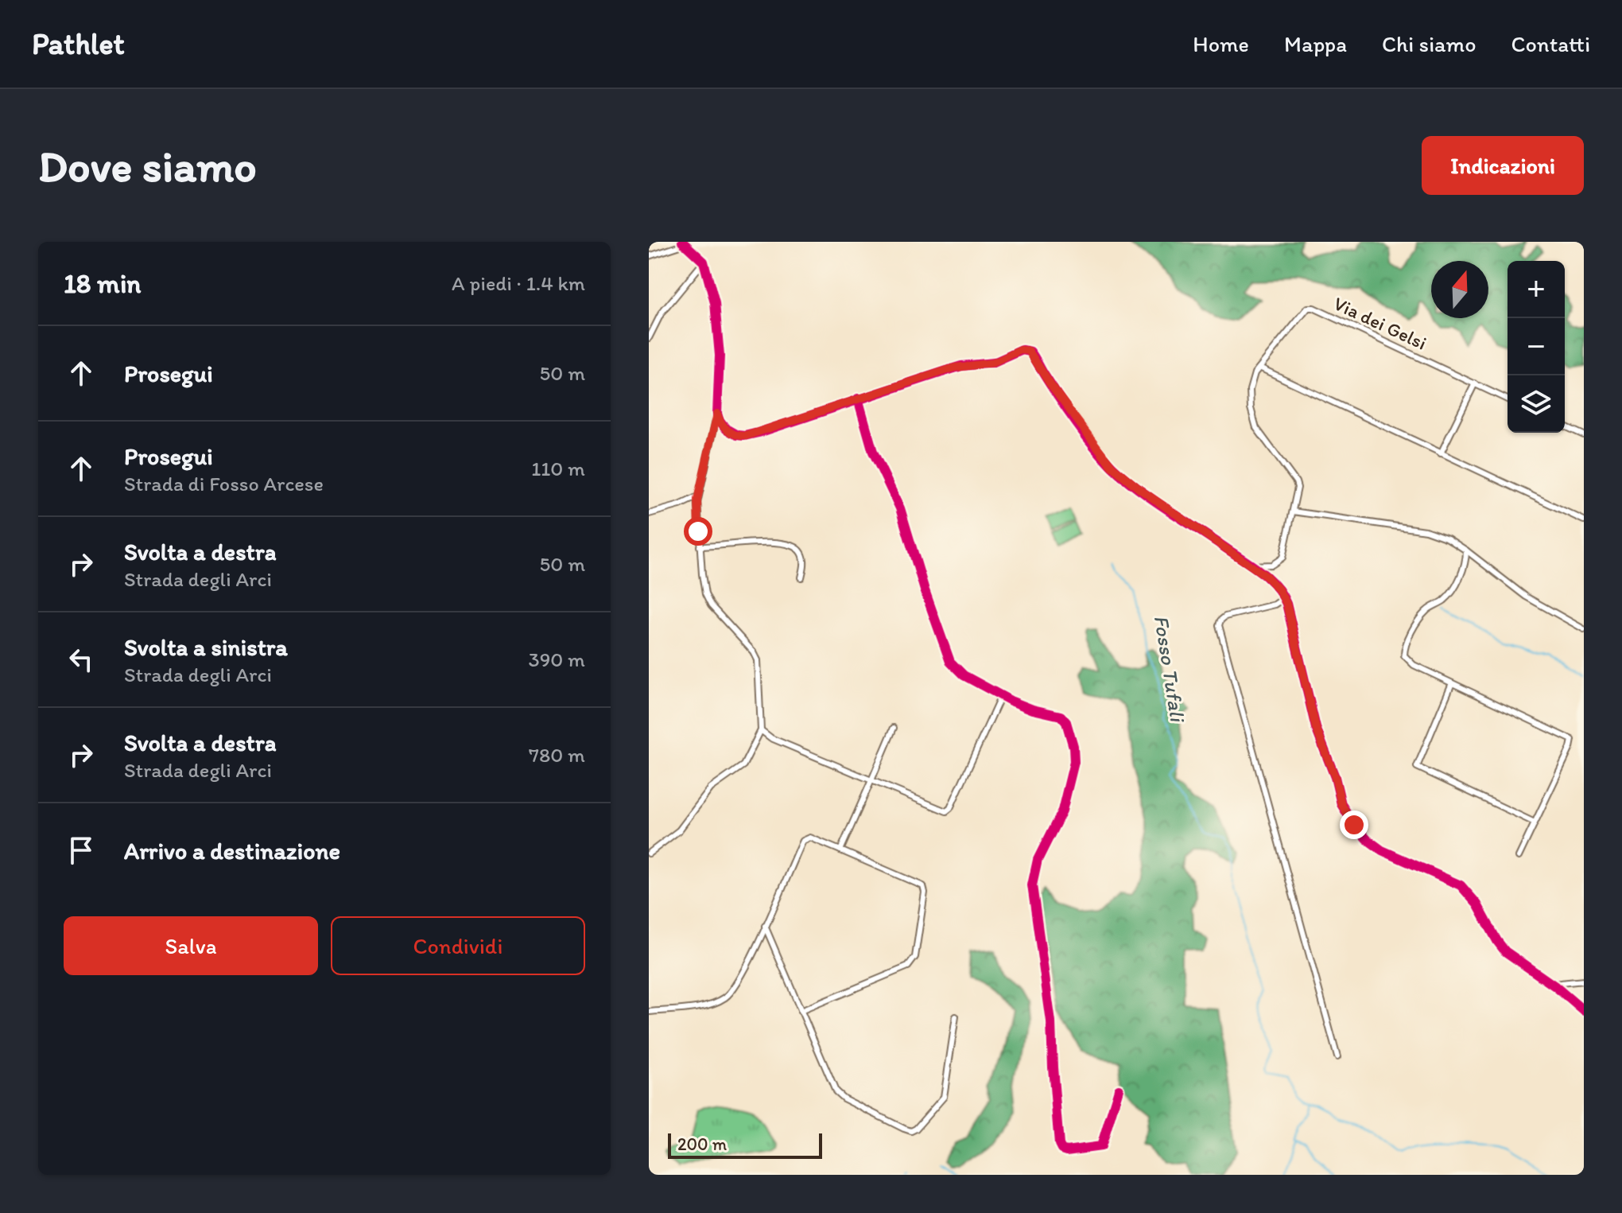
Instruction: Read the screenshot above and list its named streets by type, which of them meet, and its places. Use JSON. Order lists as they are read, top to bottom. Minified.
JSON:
{"streets":{"street":["Via dei Gelsi"]},"water":["Fosso Tufali"],"scale_bar":"200 m","north":"top","page":{"header":"Pathlet","nav":["Home","Mappa","Chi siamo","Contatti"],"buttons":["Indicazioni",["Salva","Condividi"]],"title":"Dove siamo","heading":["18 min","A piedi · 1.4 km"],"map_buttons":["+","−"],"list":[["Prosegui","50 m"],["Prosegui","Strada di Fosso Arcese","110 m"],["Svolta a destra","Strada degli Arci","50 m"],["Svolta a sinistra","Strada degli Arci","390 m"],["Svolta a destra","Strada degli Arci","780 m"],"Arrivo a destinazione"],"scale":"200 m"}}
